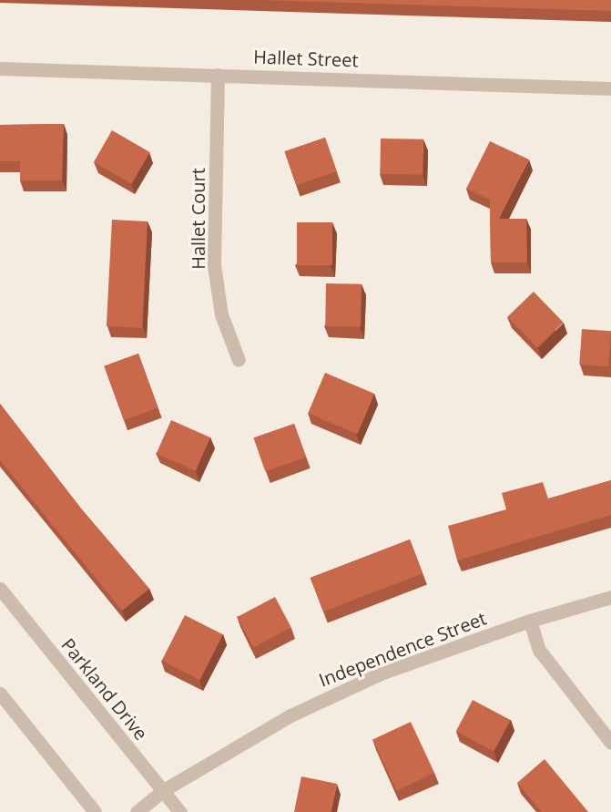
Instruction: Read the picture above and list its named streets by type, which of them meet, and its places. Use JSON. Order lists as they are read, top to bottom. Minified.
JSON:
{"streets":{"street":["Hallet Street","Hallet Court","Independence Street","Parkland Drive"]},"crossings":[["Hallet Street","Hallet Court"],["Independence Street","Parkland Drive"]]}
